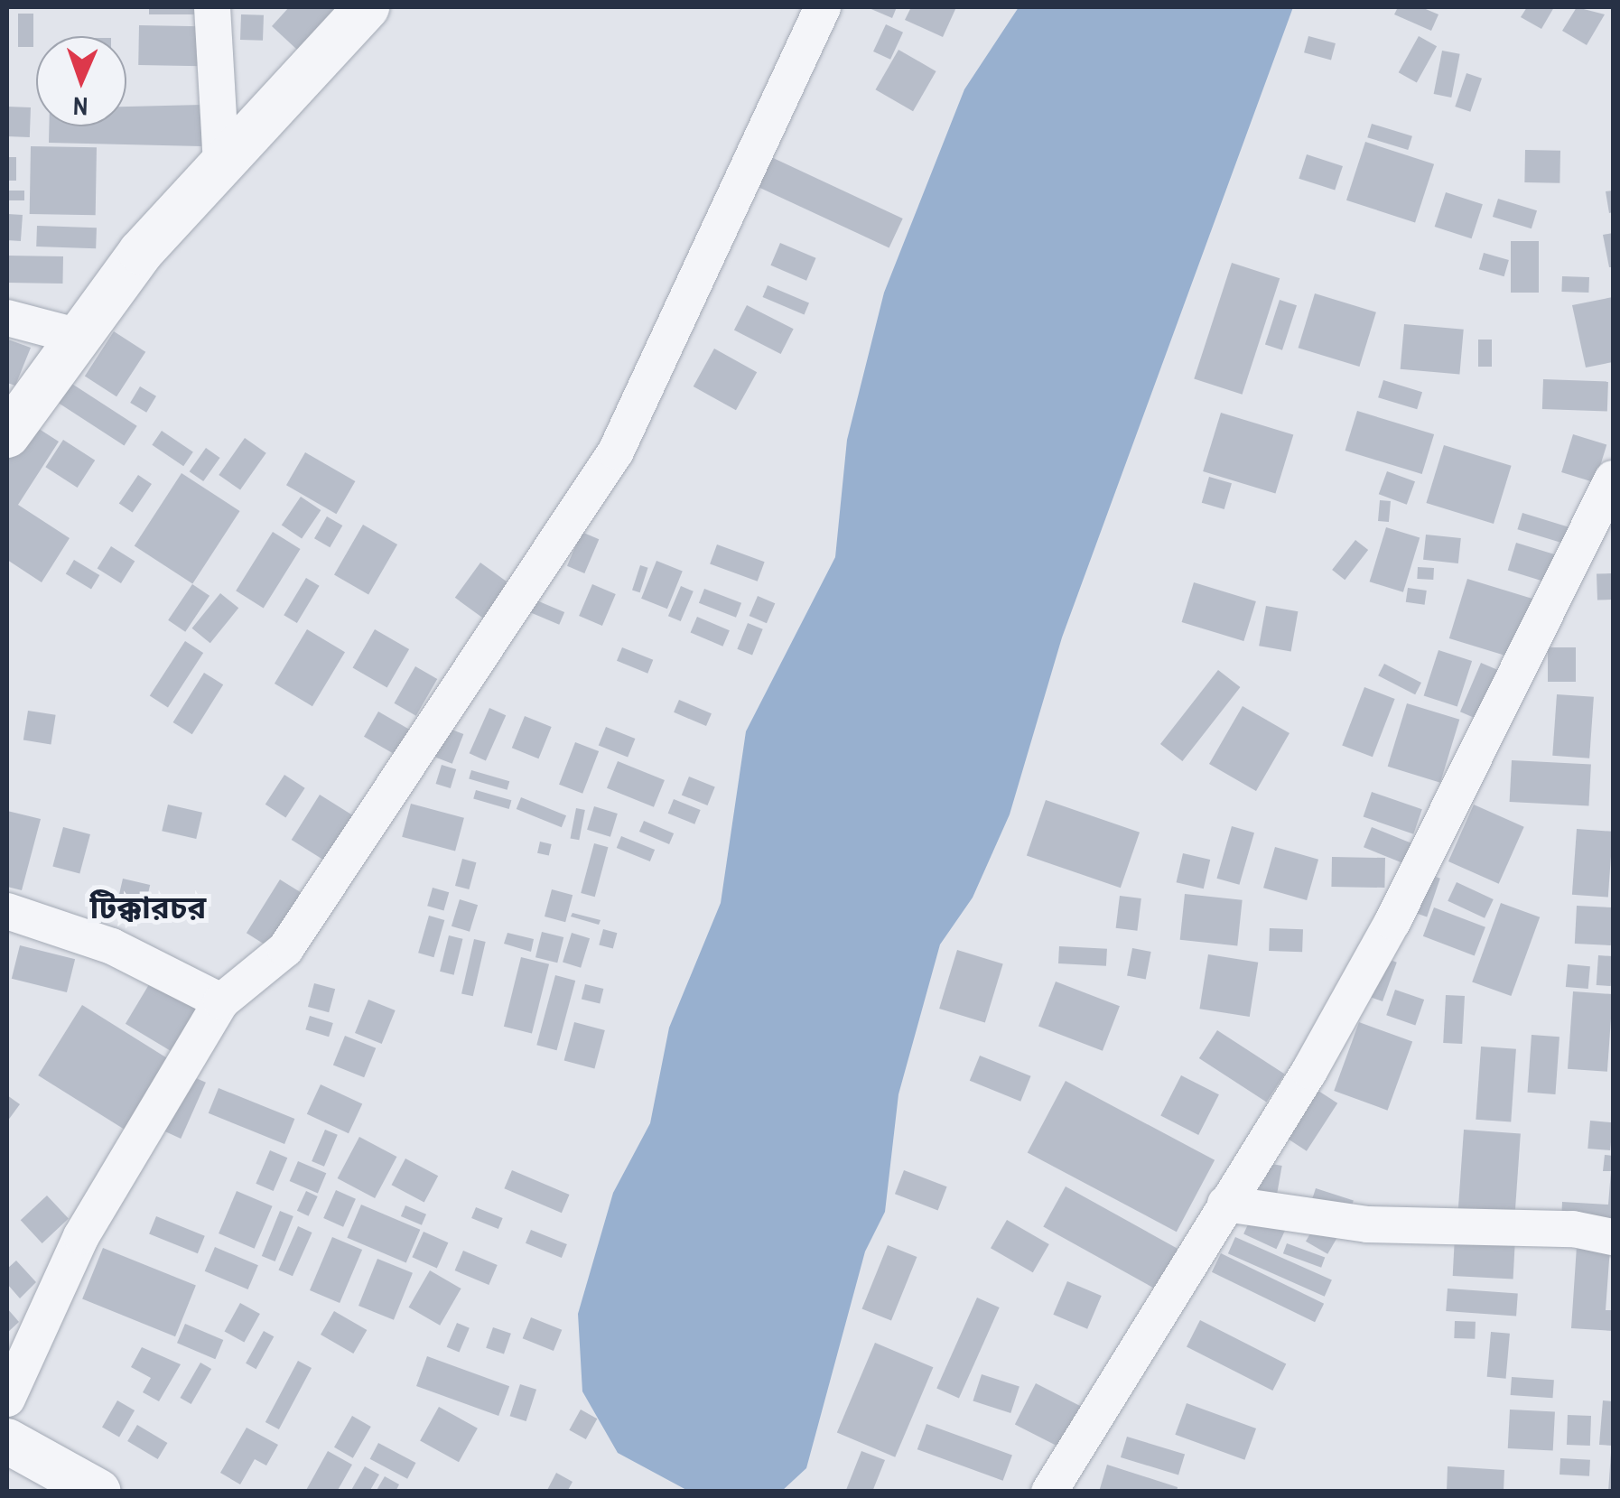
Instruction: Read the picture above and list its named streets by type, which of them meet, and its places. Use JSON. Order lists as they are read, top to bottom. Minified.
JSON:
{"districts":["টিক্কারচর"],"north":"bottom"}
